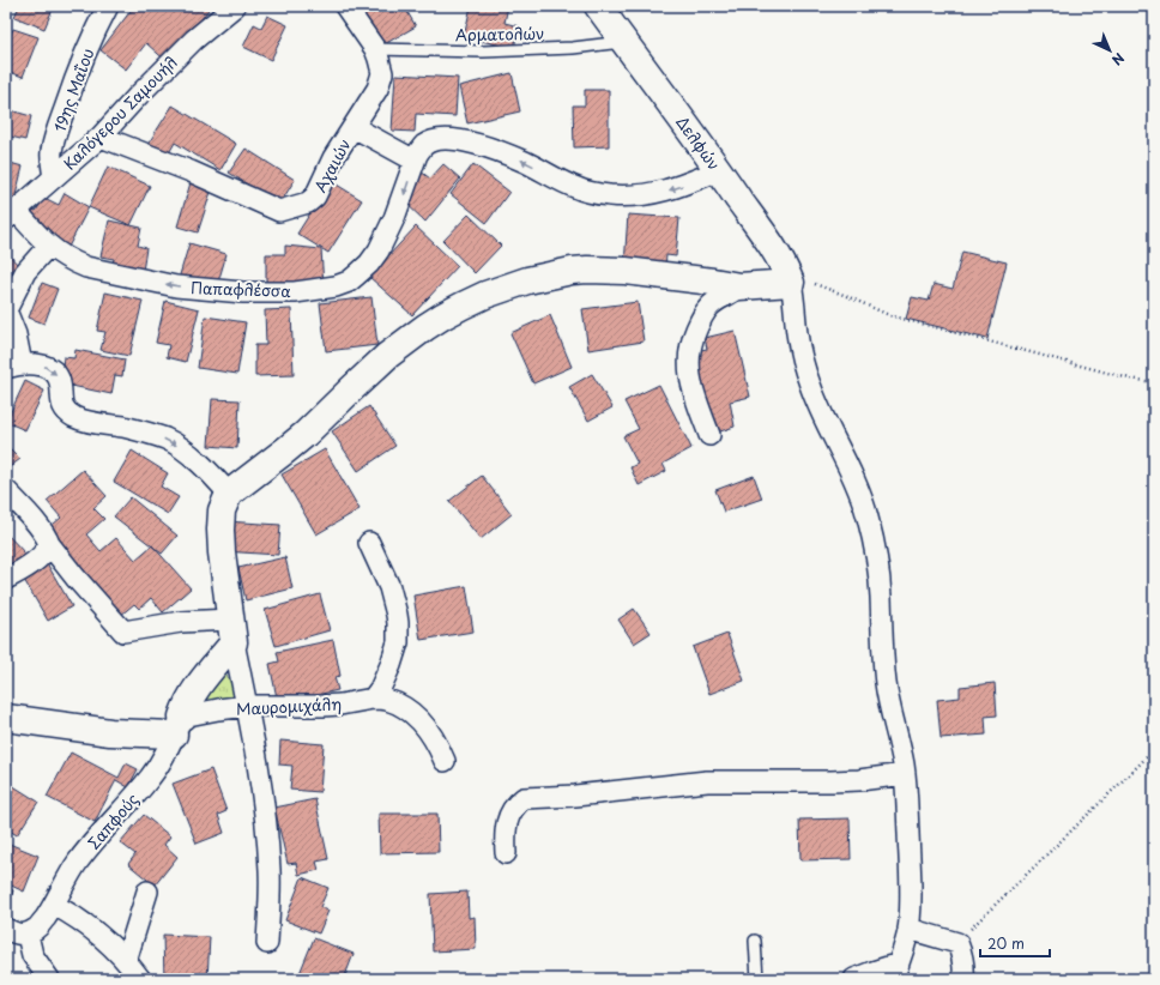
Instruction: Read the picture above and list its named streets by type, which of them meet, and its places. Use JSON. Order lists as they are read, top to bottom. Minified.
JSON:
{"streets":{"street":["19ης Μαΐου","Καλόγερου Σαμουήλ","Δελφών","Αχαιών","Παπαφλέσσα","Μαυρομιχάλη","Σαπφούς"],"lane":["Αρματολών"]},"crossings":[["Αρματολών","Δελφών"],["Αρματολών","Αχαιών"],["19ης Μαΐου","Καλόγερου Σαμουήλ"],["Καλόγερου Σαμουήλ","Αχαιών"],["Καλόγερου Σαμουήλ","Παπαφλέσσα"],["Δελφών","Παπαφλέσσα"],["Μαυρομιχάλη","Σαπφούς"]],"scale_bar":"20 m","north":"bottom right"}
